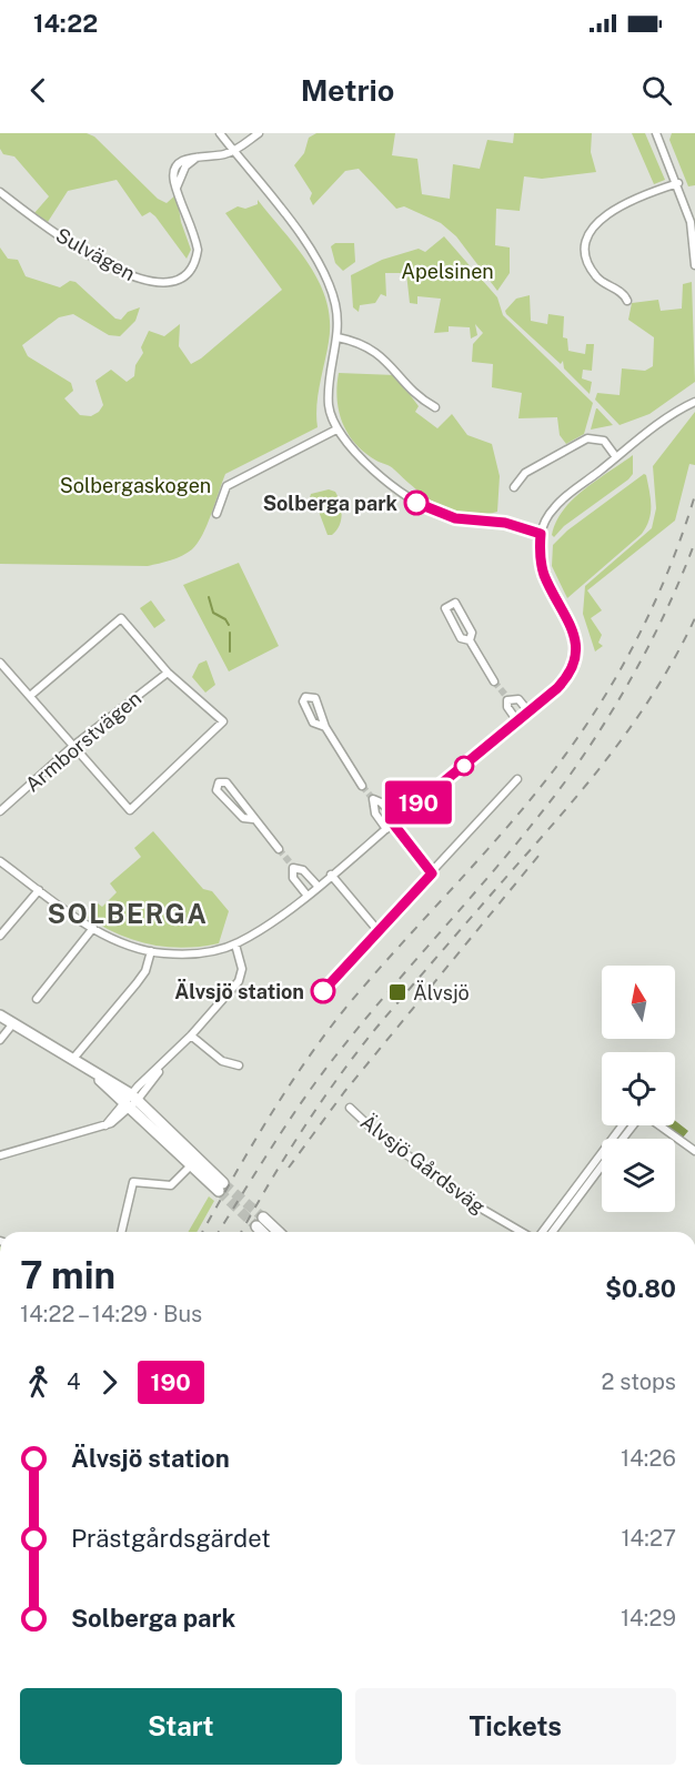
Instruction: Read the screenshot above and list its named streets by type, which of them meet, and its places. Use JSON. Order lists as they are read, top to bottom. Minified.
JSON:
{"streets":{"street":["Sulvägen","Armborstvägen","Älvsjö Gårdsväg"]},"districts":["SOLBERGA"],"parks":["Apelsinen","Solbergaskogen"],"places":{"other":["Solberga park","Älvsjö station"],"transit":["Älvsjö"]},"lines":["bus line 190"],"north":"top","page":{"status":"14:22","header":"Metrio","on_map":"190","heading":["7 min","14:22 – 14:29 · Bus","$0.80"],"legs":["4","190","2 stops"],"list":[{"name":"Älvsjö station","value":"14:26"},{"name":"Prästgårdsgärdet","value":"14:27"},{"name":"Solberga park","value":"14:29"}],"buttons":["Start","Tickets"]}}
